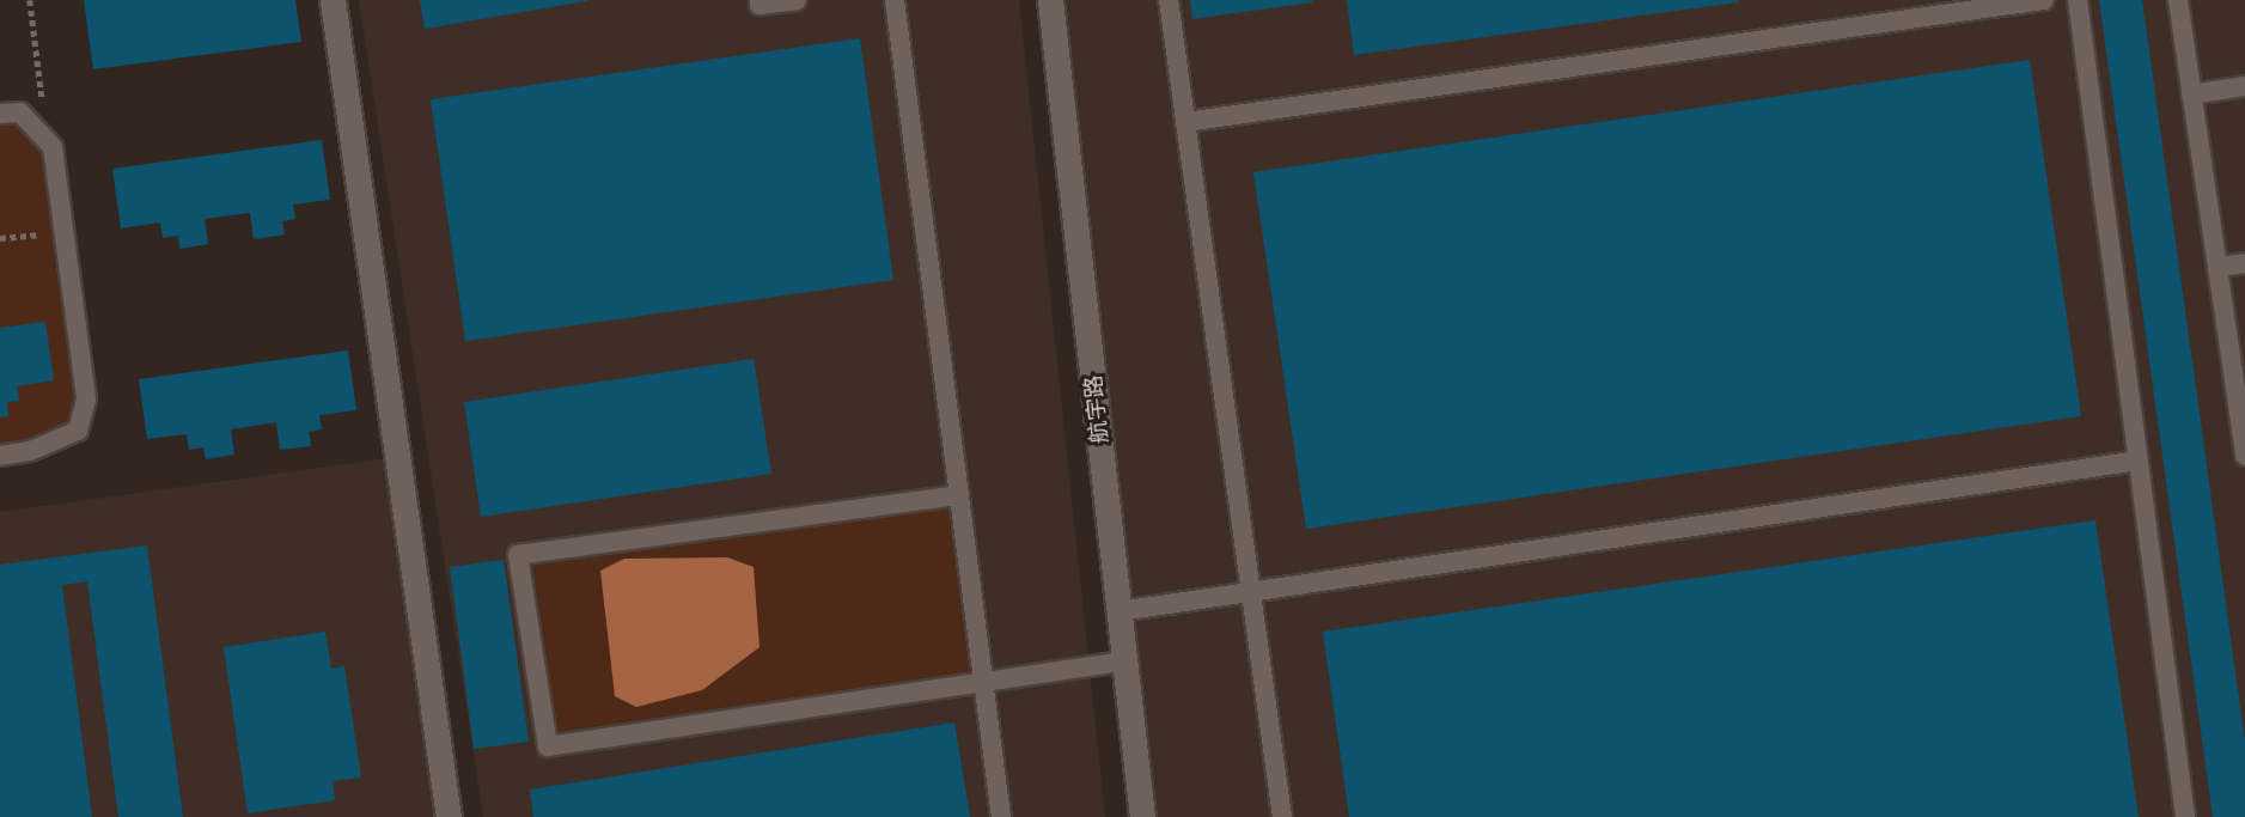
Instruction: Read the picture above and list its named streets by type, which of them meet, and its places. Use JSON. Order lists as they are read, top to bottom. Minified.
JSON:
{"streets":{"street":["航宇路"]}}
